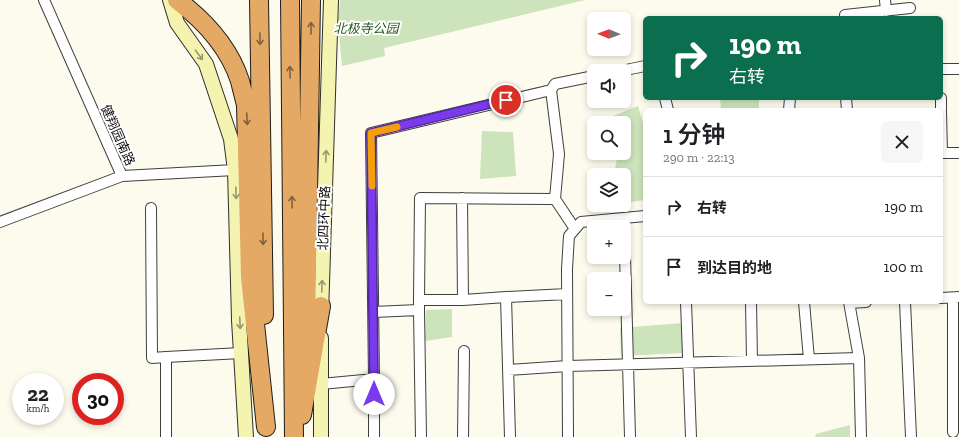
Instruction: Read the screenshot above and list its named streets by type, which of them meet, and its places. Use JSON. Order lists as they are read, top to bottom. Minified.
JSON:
{"streets":{"street":["健翔园南路","北四环中路"]},"parks":["北极寺公园"],"north":"left","page":{"map_buttons":["+","−"],"turn":["190 m","右转"],"heading":["1 分钟","290 m · 22:13"],"list":[{"name":"右转","value":"190 m"},{"name":"到达目的地","value":"100 m"}],"speed":"22 km/h","limit":"30"}}
